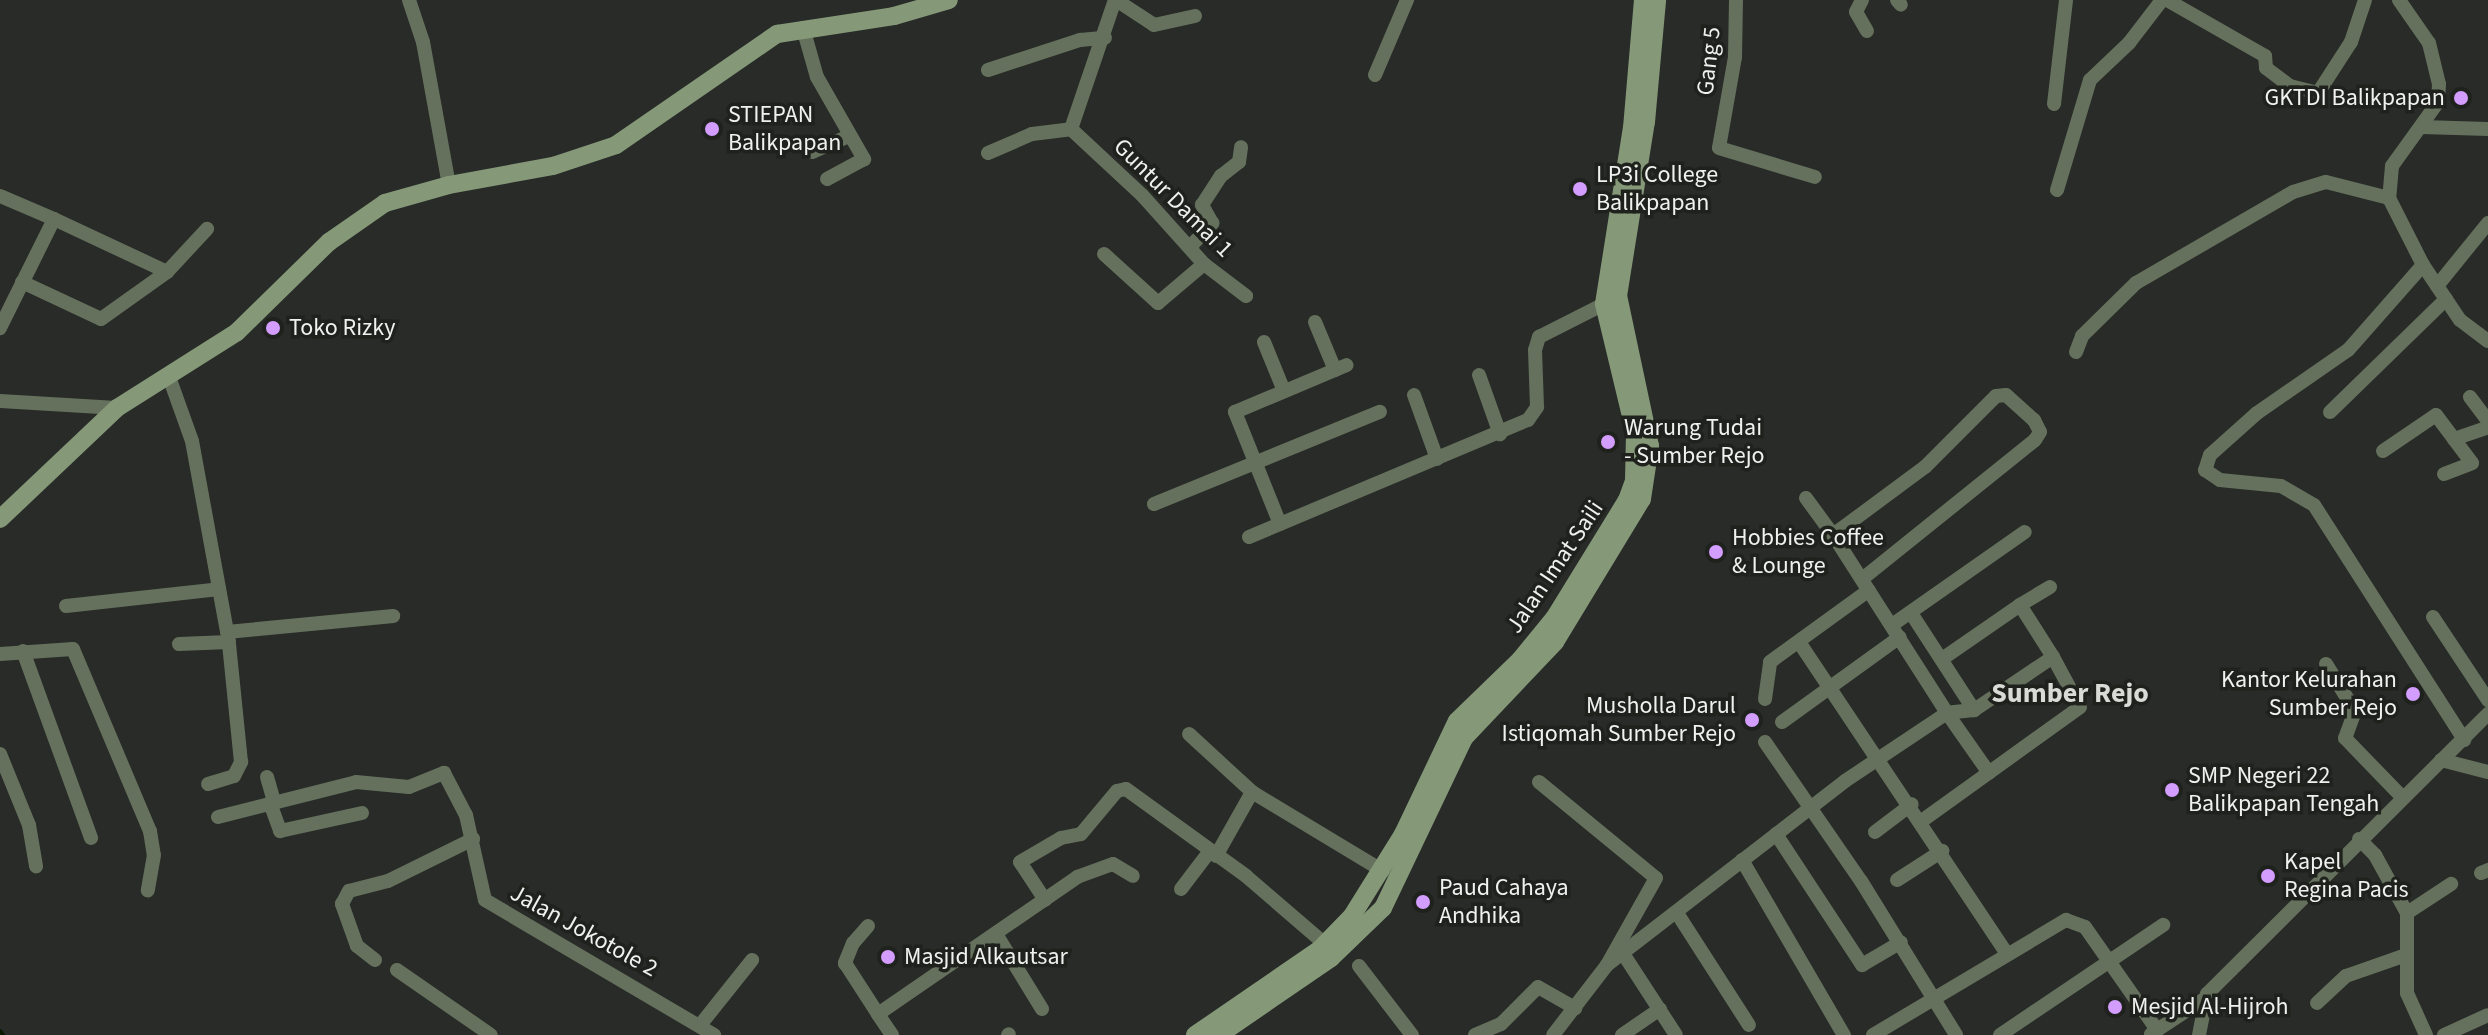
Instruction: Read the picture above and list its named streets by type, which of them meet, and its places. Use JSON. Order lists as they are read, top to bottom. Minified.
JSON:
{"streets":{"main road":["Jalan Imat Saili"],"street":["Gang 5","Guntur Damai 1","Jalan Jokotole 2"]},"districts":["Sumber Rejo"],"places":["GKTDI Balikpapan","STIEPAN Balikpapan","LP3i College Balikpapan","Toko Rizky","Warung Tudai - Sumber Rejo","Hobbies Coffee & Lounge","Kantor Kelurahan Sumber Rejo","Musholla Darul Istiqomah Sumber Rejo","SMP Negeri 22 Balikpapan Tengah","Kapel Regina Pacis","Paud Cahaya Andhika","Masjid Alkautsar","Mesjid Al-Hijroh"]}
